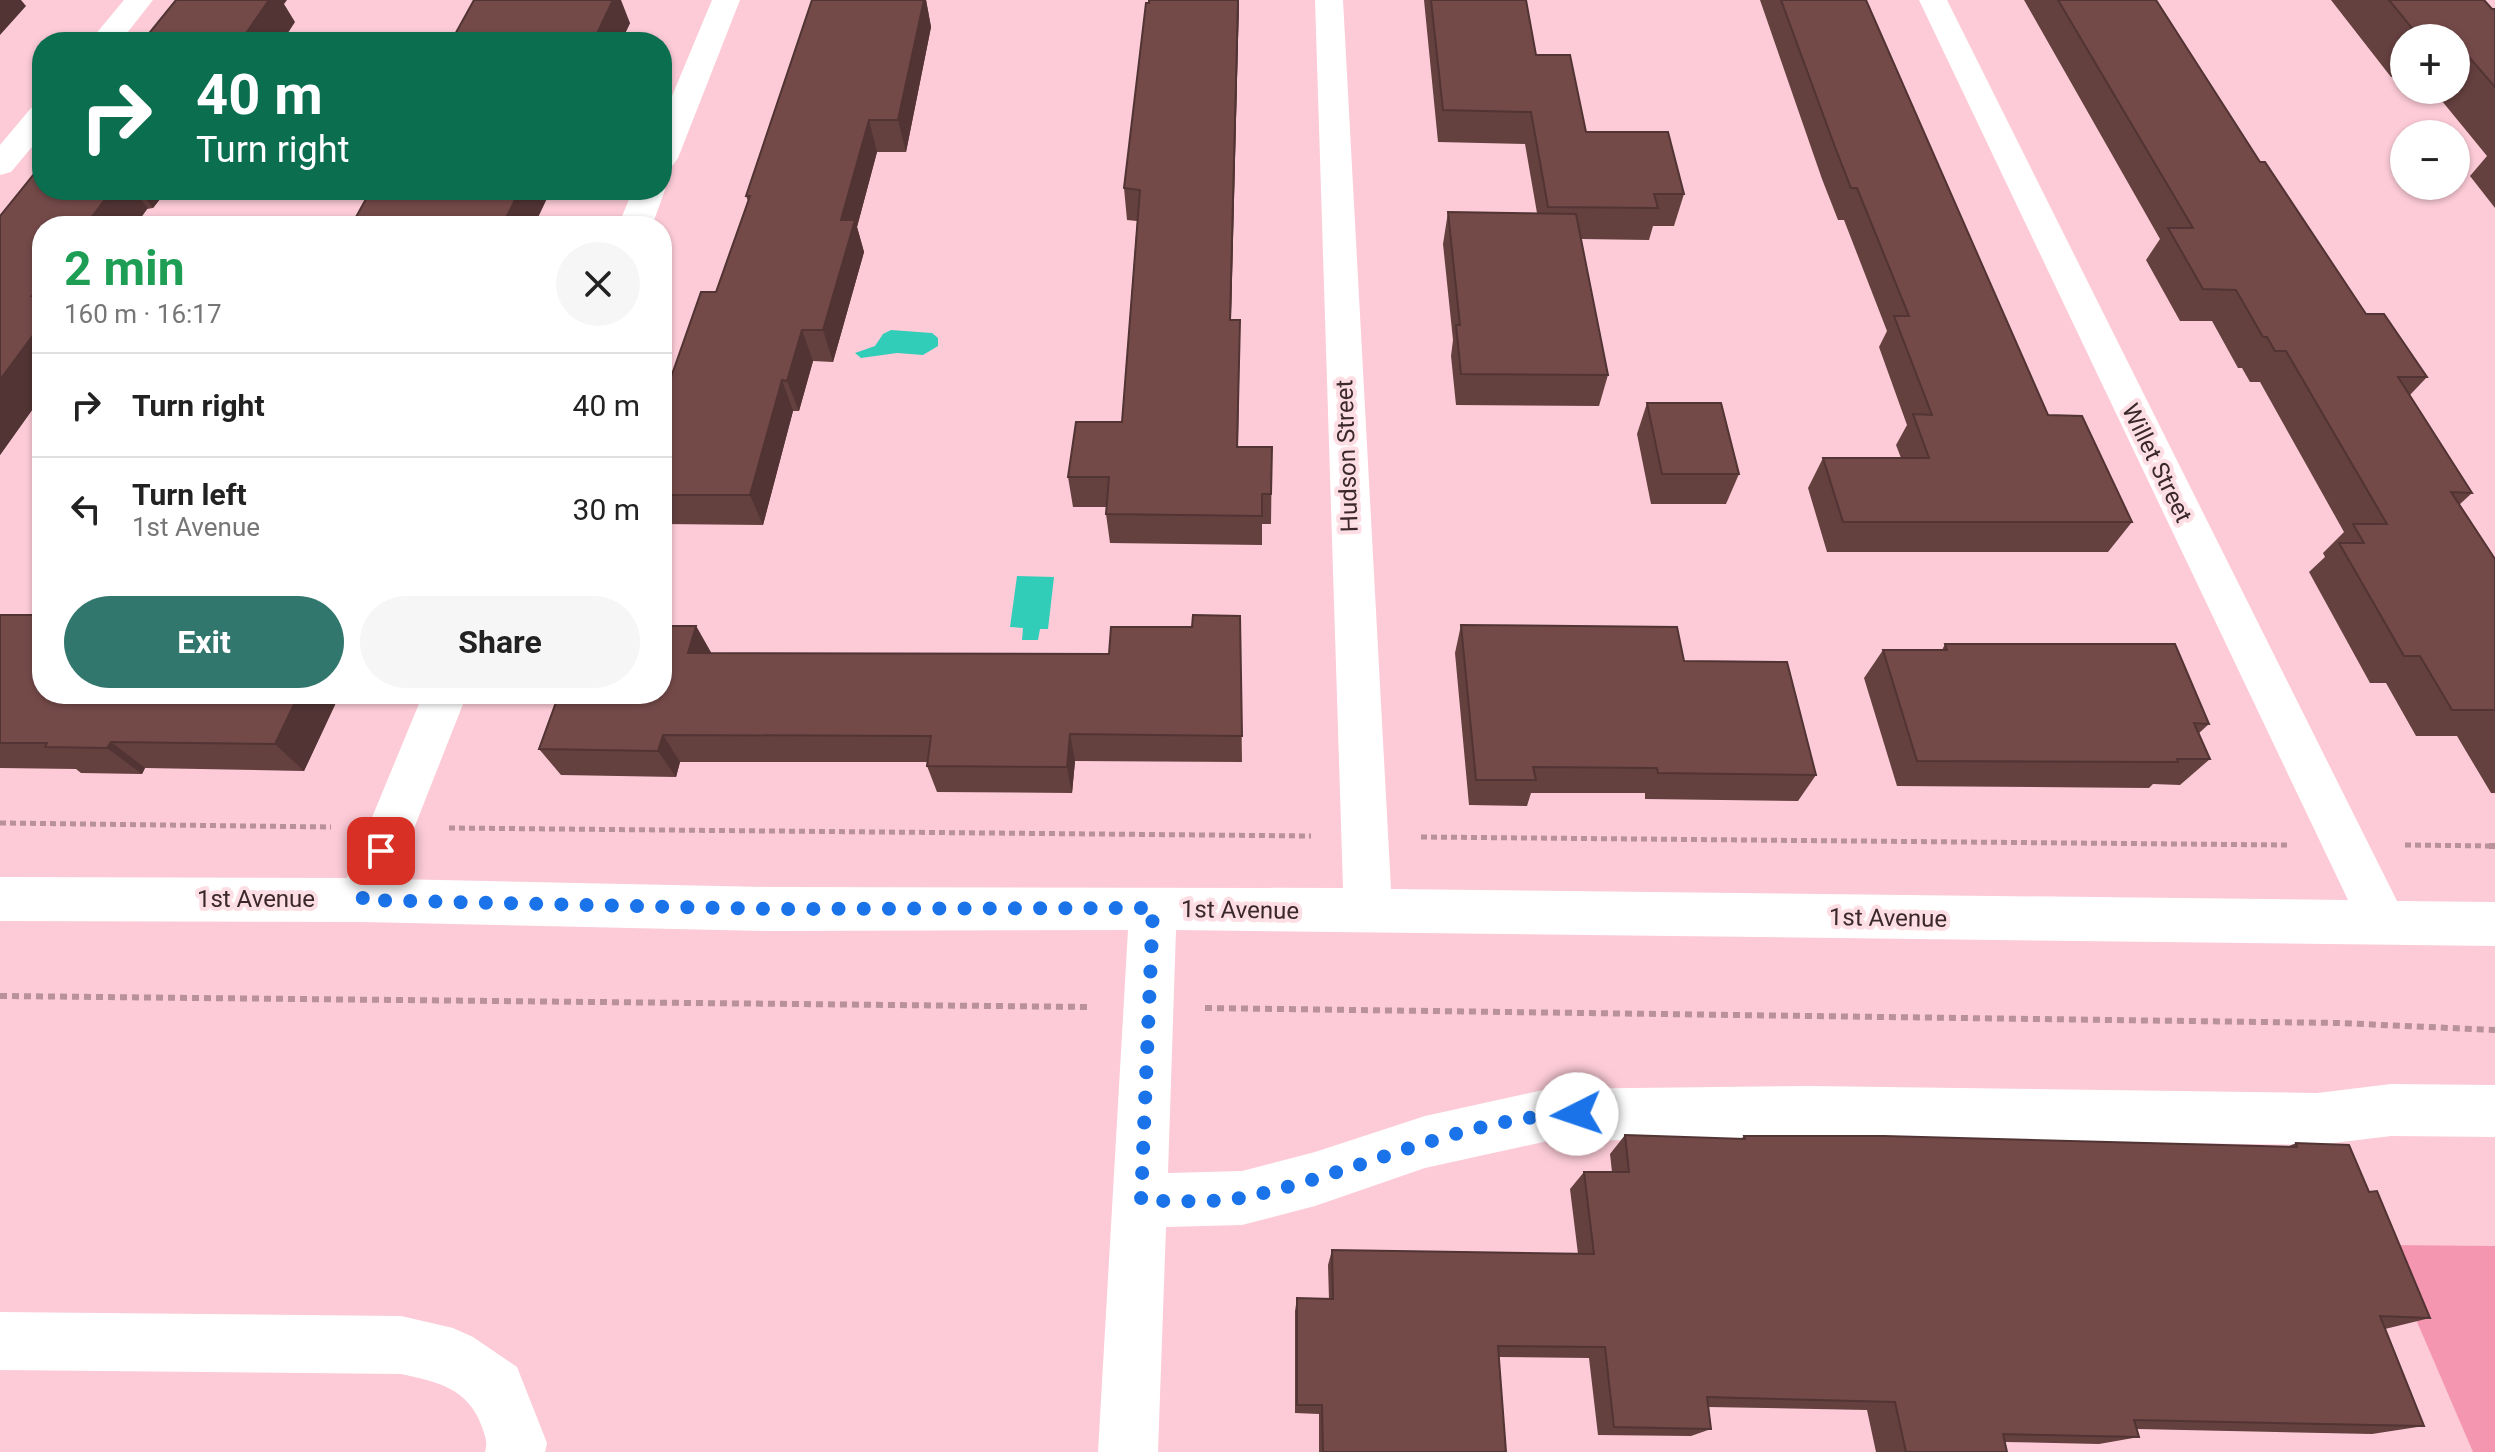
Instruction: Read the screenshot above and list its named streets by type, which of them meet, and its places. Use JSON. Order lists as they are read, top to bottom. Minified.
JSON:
{"streets":{"street":["Hudson Street","Willet Street","1st Avenue"]},"crossings":[["Hudson Street","1st Avenue"],["Willet Street","1st Avenue"]],"page":{"map_buttons":["+","−"],"turn":["40 m","Turn right"],"heading":["2 min","160 m · 16:17"],"list":[{"name":"Turn right","value":"40 m"},{"name":"Turn left","note":"1st Avenue","value":"30 m"}],"buttons":["Exit","Share"]}}
